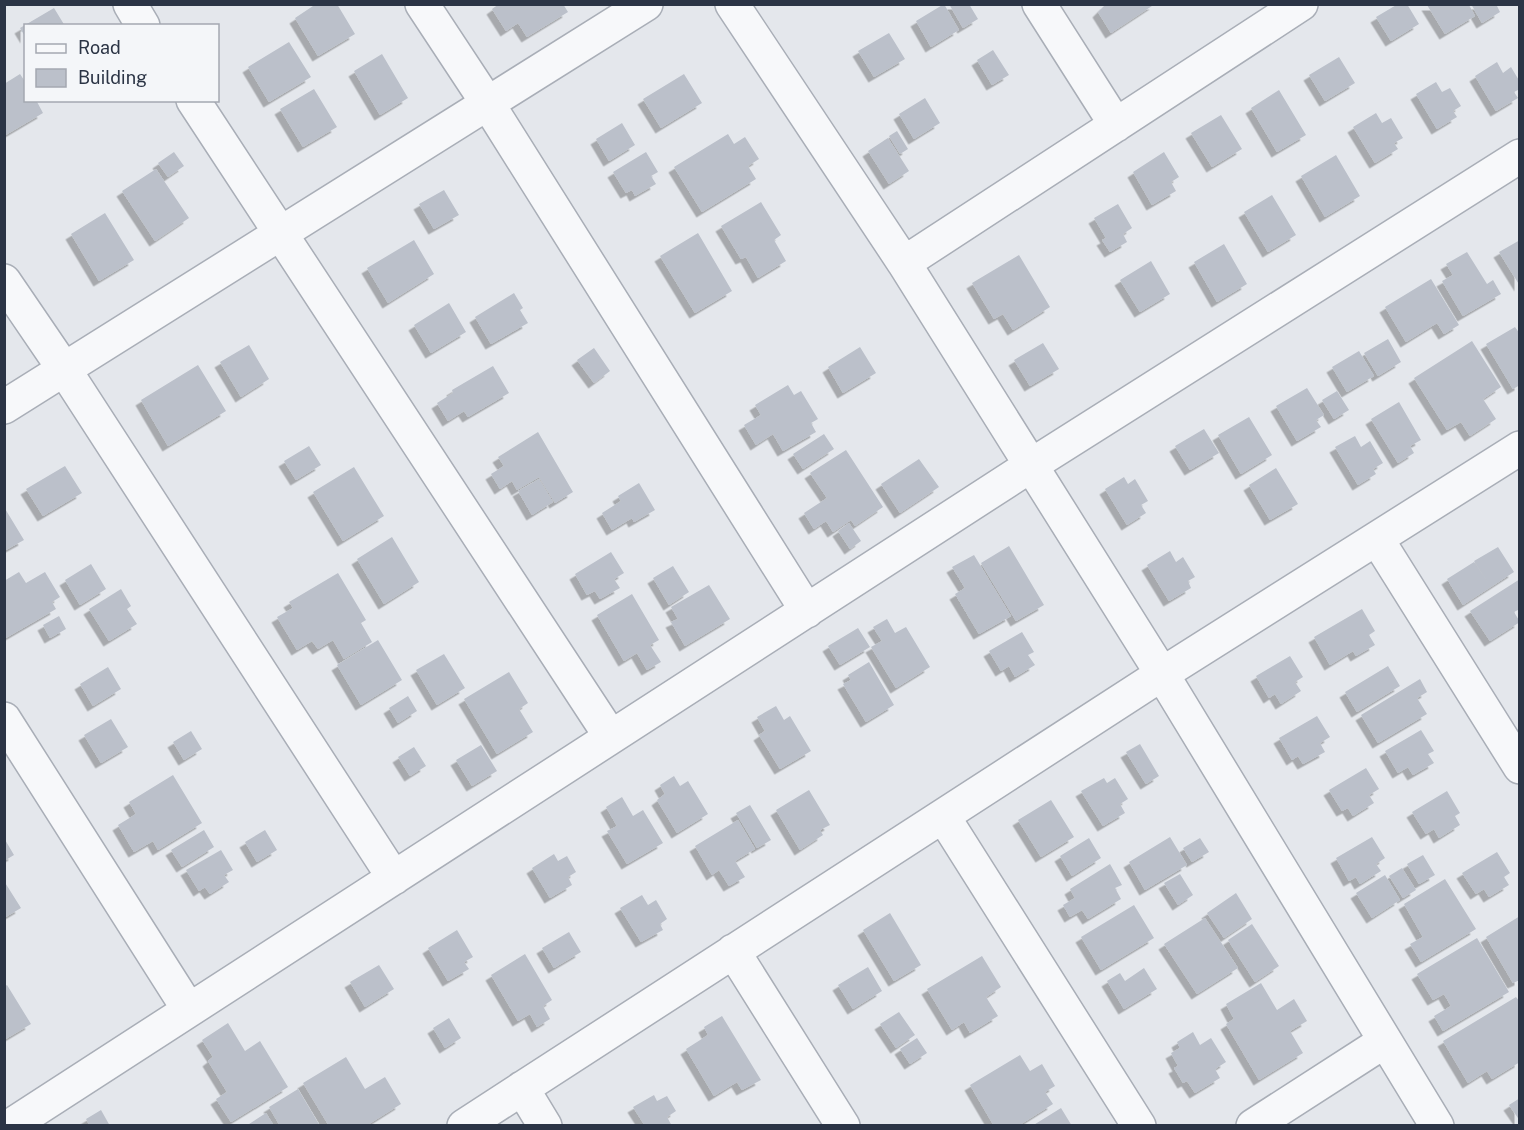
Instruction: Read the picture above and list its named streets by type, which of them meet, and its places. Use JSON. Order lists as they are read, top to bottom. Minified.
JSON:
{"legend":["Road","Building"]}
